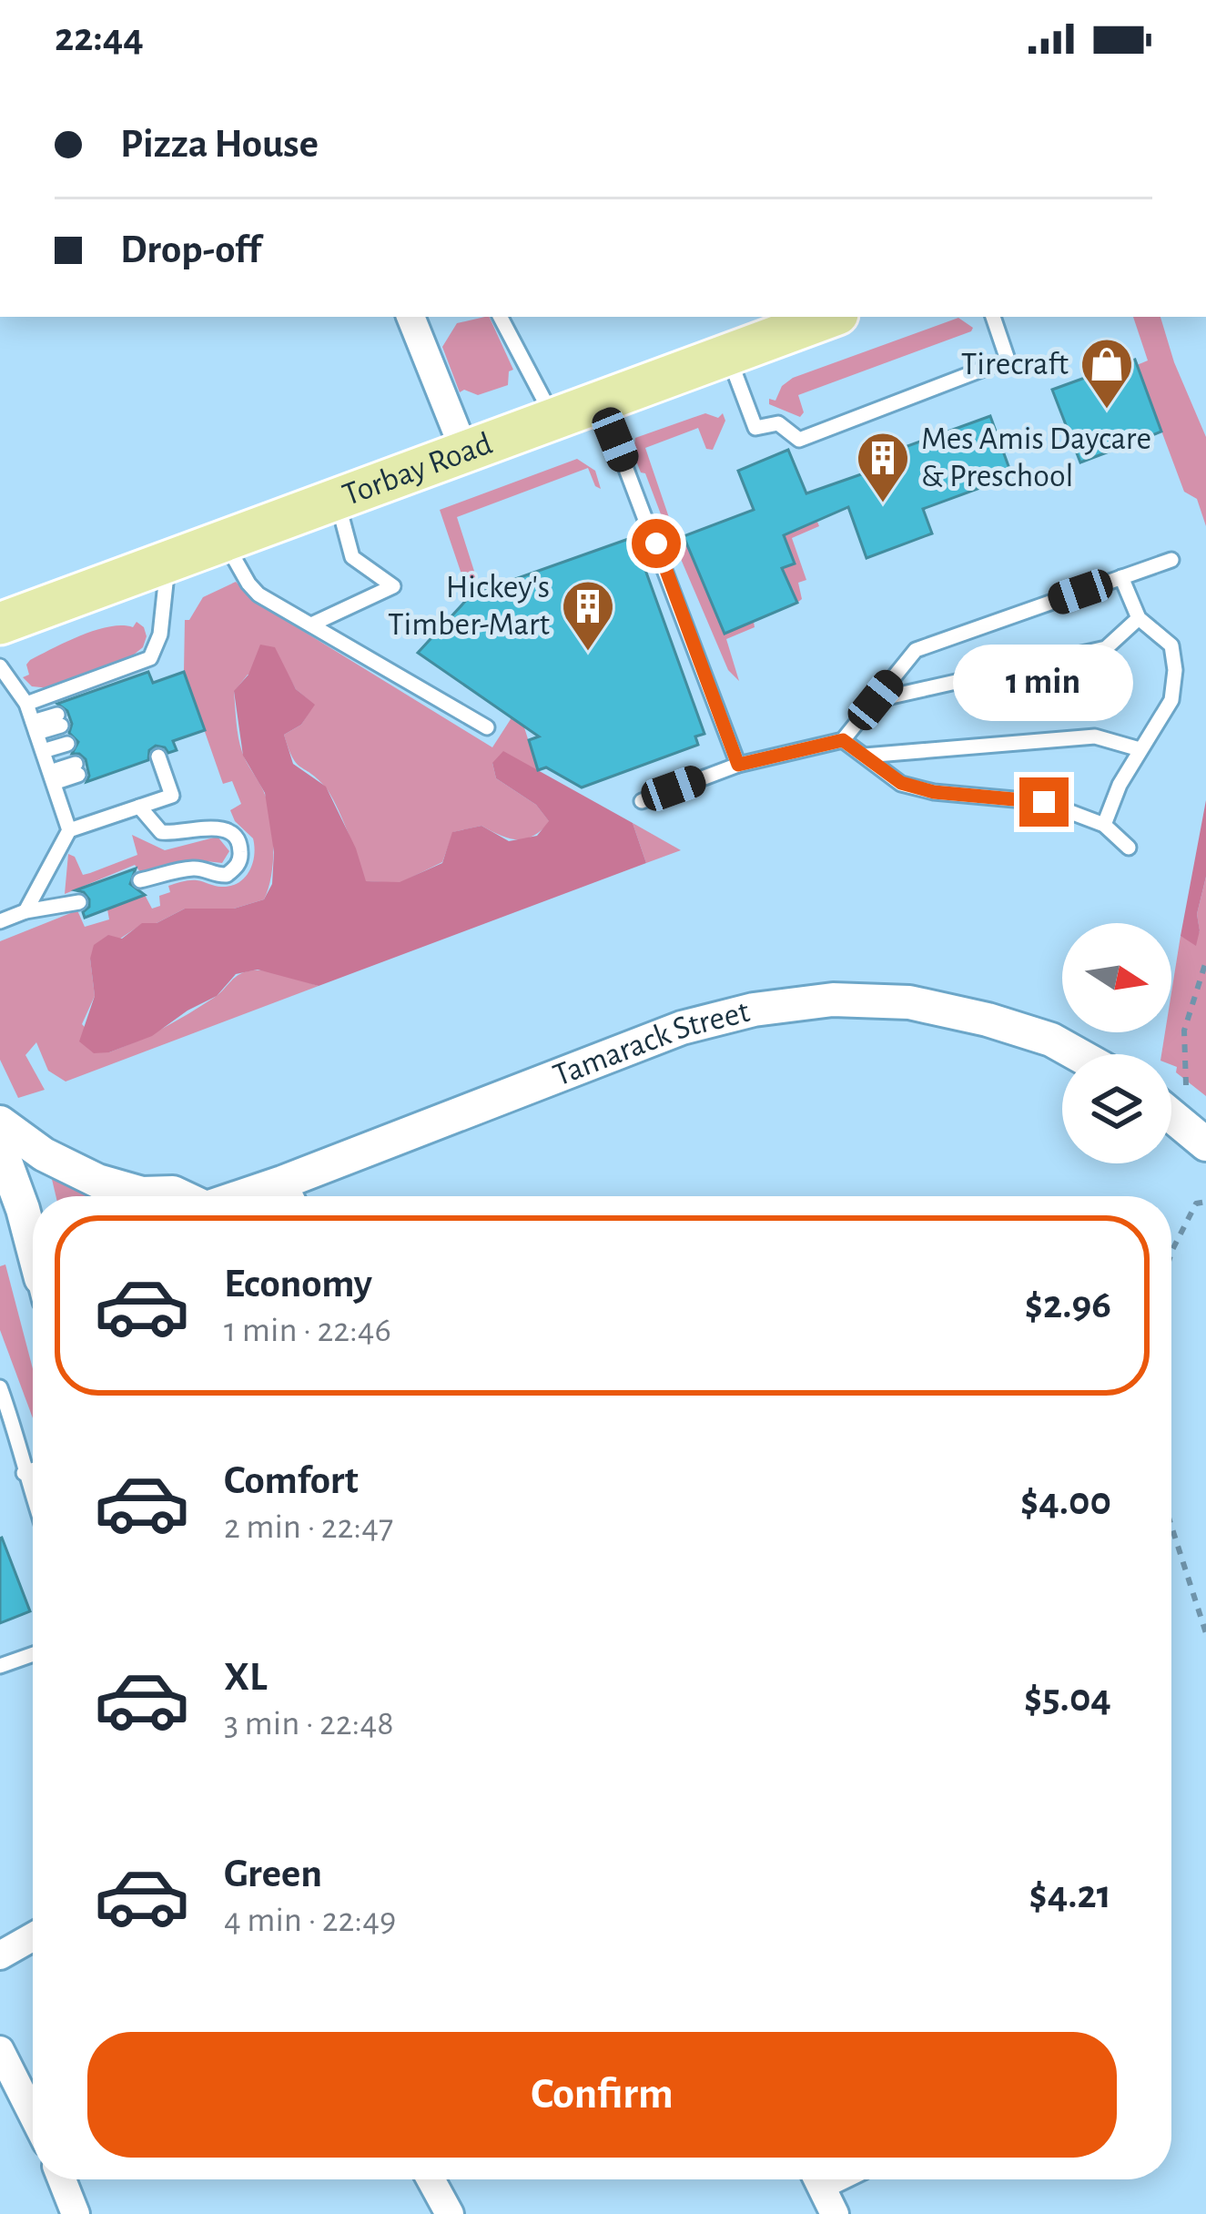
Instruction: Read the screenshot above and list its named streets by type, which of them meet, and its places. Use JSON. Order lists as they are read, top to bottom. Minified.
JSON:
{"streets":{"main road":["Torbay Road"],"street":["Tamarack Street"]},"places":{"shop":["Tirecraft"],"building":["Mes Amis Daycare & Preschool","Hickey's Timber-Mart"]},"north":"right","page":{"status":"22:44","banner":["Pizza House","Drop-off"],"bubble":"1 min","list":[{"name":"Economy","note":"1 min · 22:46","value":"$2.96"},{"name":"Comfort","note":"2 min · 22:47","value":"$4.00"},{"name":"XL","note":"3 min · 22:48","value":"$5.04"},{"name":"Green","note":"4 min · 22:49","value":"$4.21"}],"buttons":"Confirm"}}
